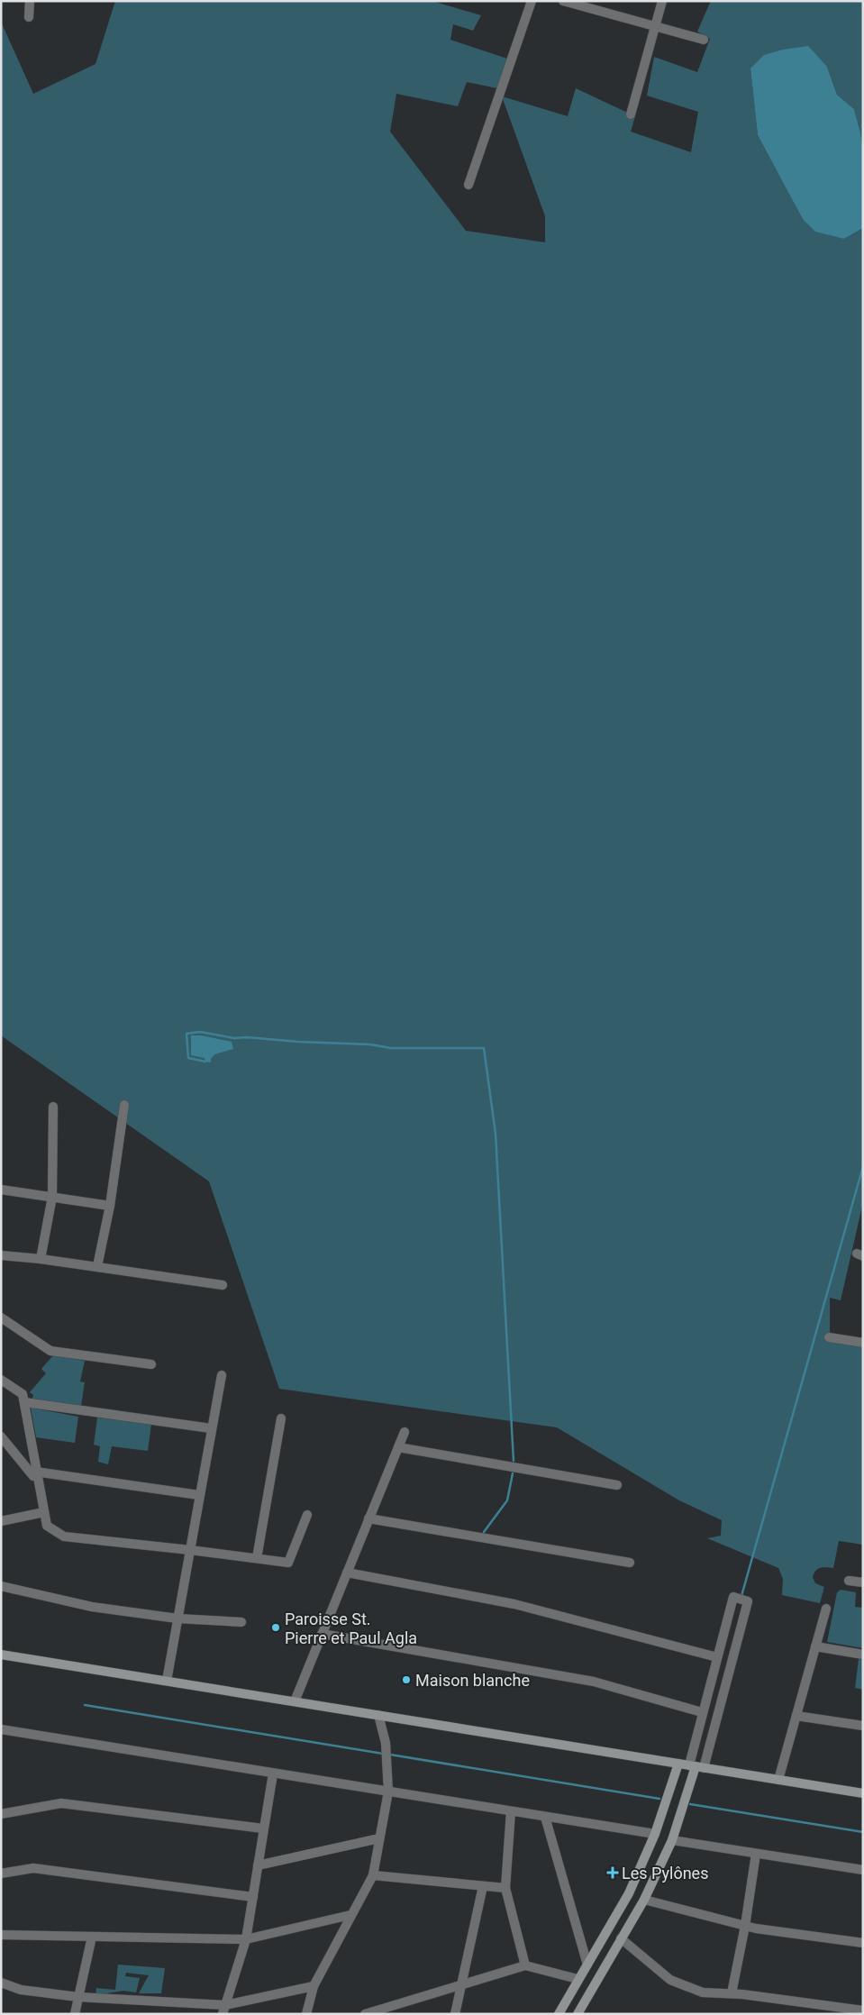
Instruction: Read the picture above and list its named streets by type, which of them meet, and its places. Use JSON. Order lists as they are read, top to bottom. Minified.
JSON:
{"places":{"other":["Paroisse St. Pierre et Paul Agla","Maison blanche"],"health":["Les Pylônes"]}}
